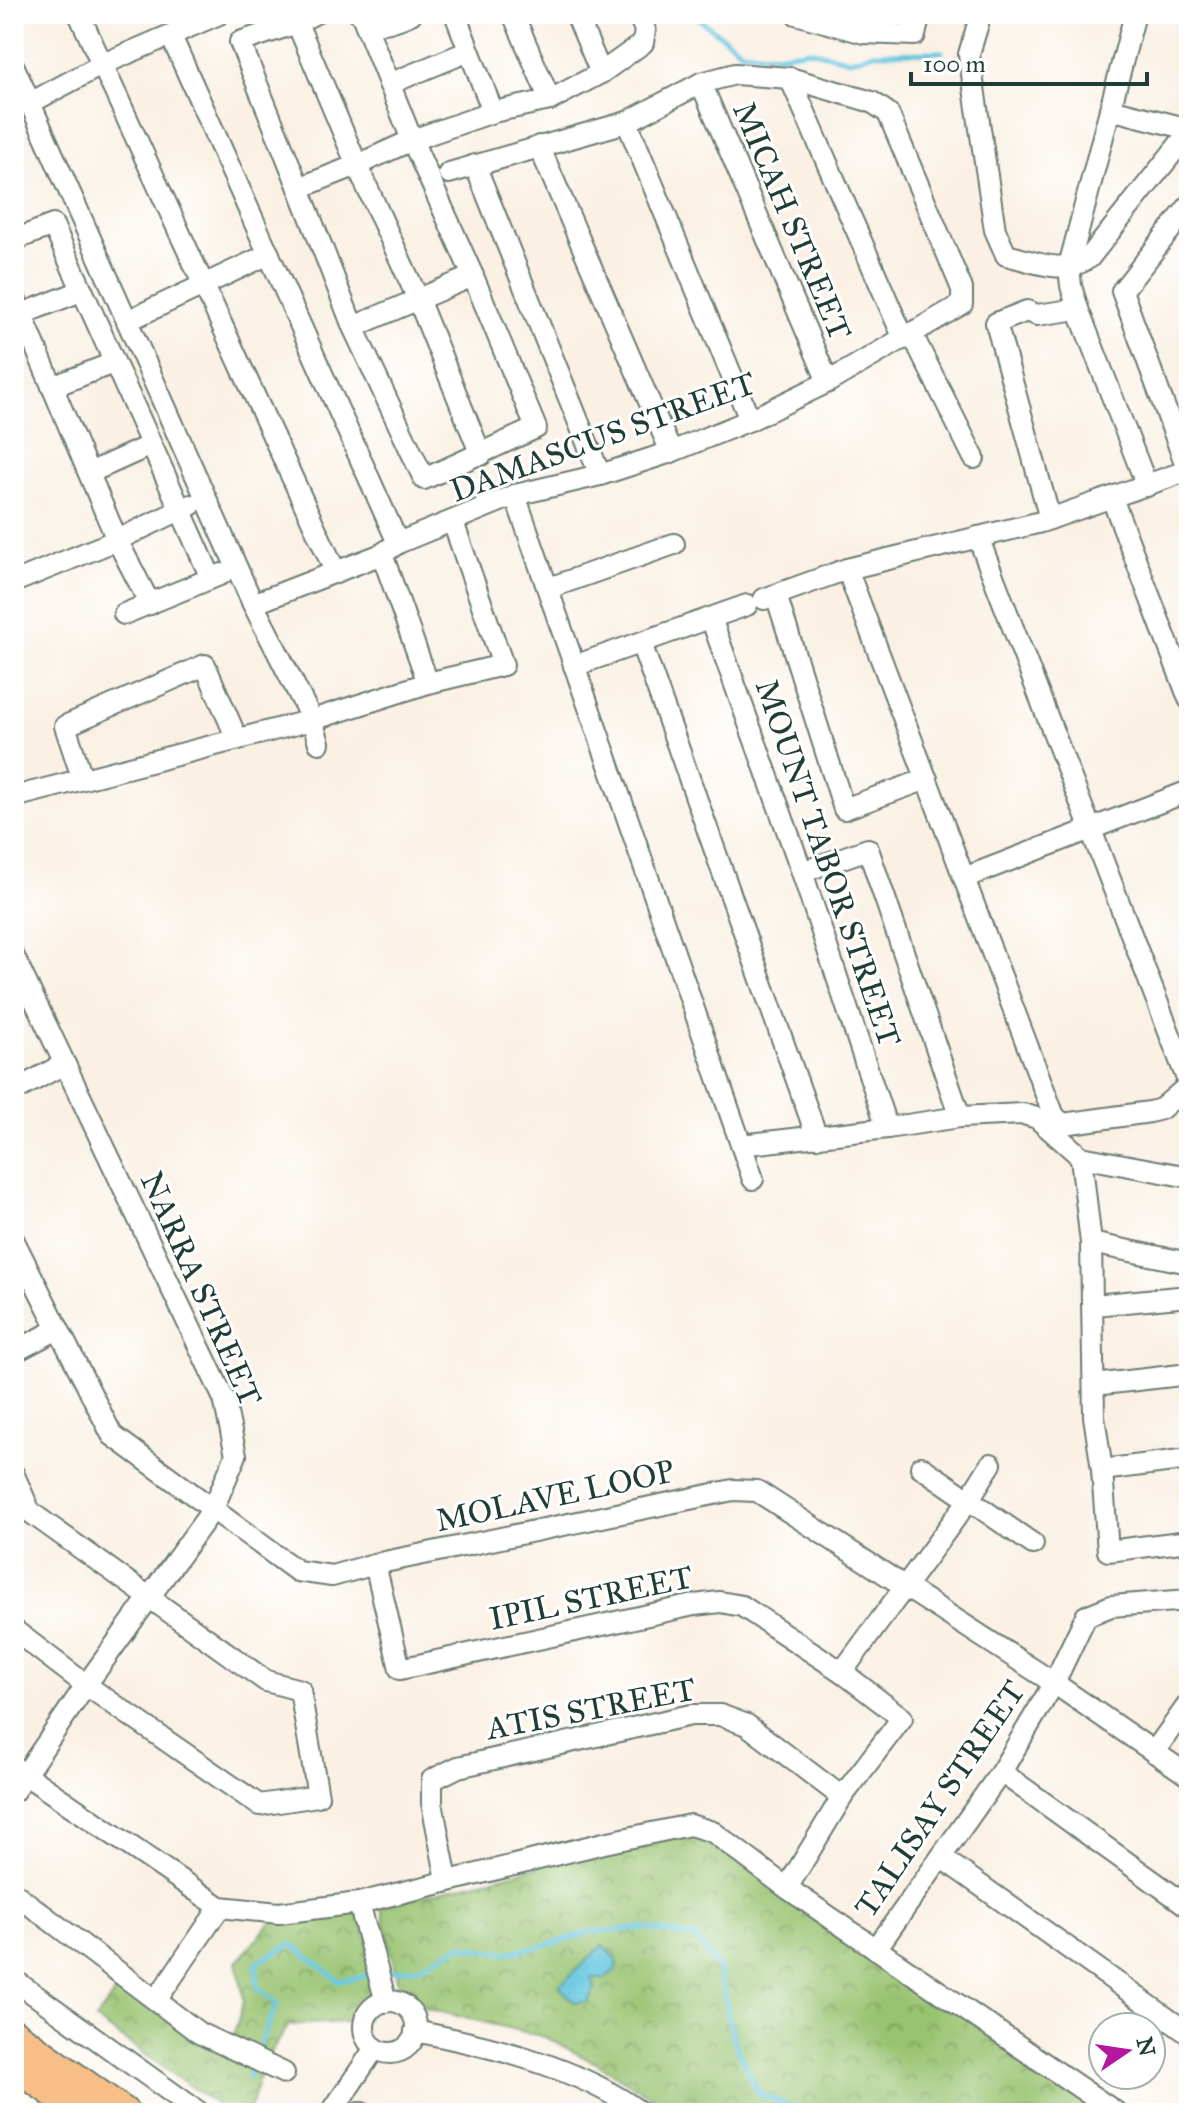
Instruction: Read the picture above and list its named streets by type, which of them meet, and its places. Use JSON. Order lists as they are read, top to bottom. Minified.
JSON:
{"streets":{"street":["MICAH STREET","DAMASCUS STREET","MOUNT TABOR STREET","NARRA STREET","MOLAVE LOOP","IPIL STREET","ATIS STREET","TALISAY STREET"]},"crossings":[["MICAH STREET","DAMASCUS STREET"],["NARRA STREET","MOLAVE LOOP"],["MOLAVE LOOP","IPIL STREET"],["MOLAVE LOOP","TALISAY STREET"],["IPIL STREET","ATIS STREET"]],"scale_bar":"100 m","north":"right"}
